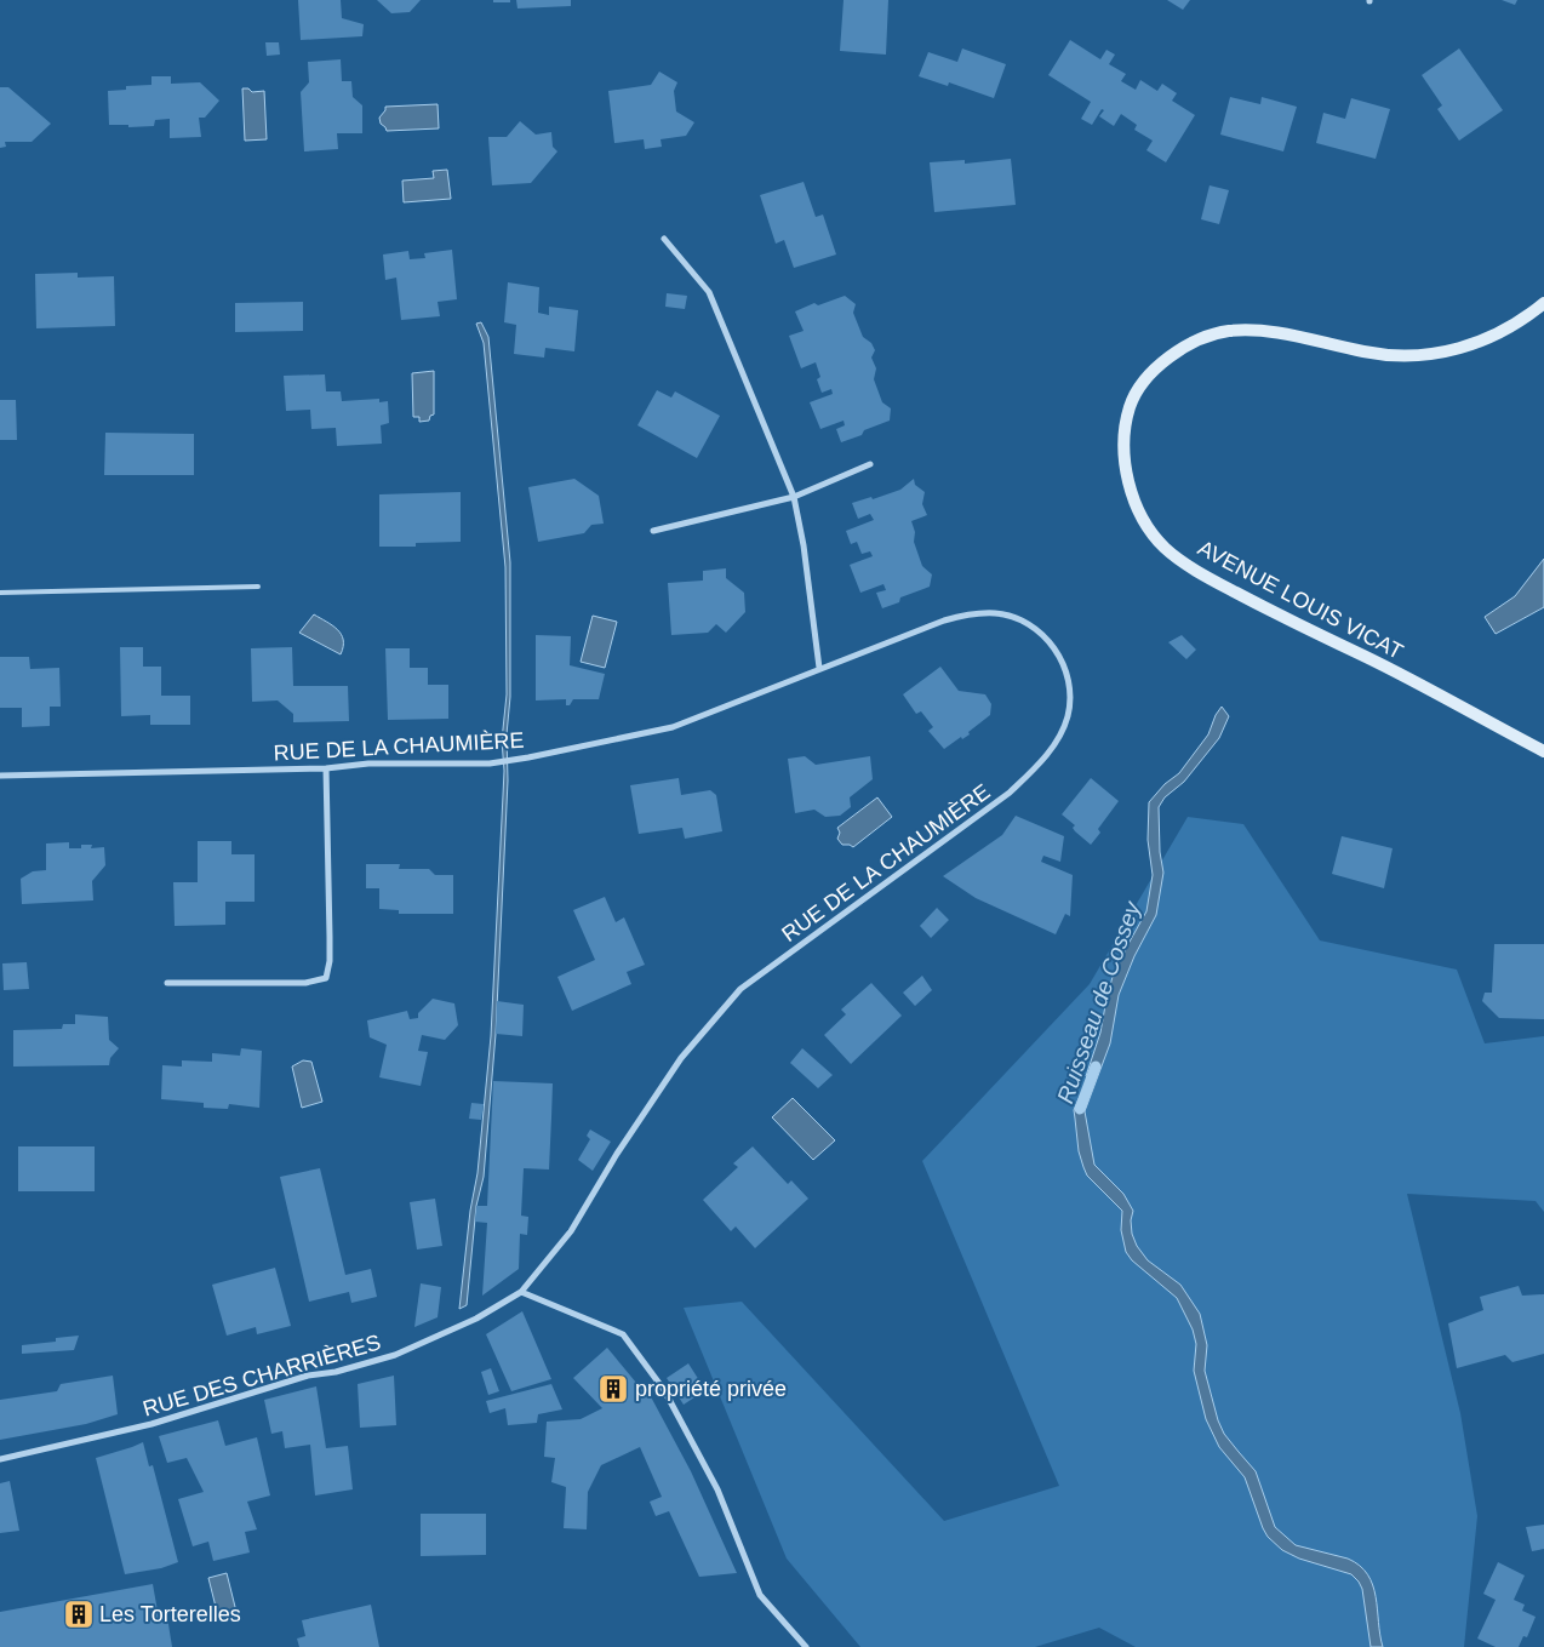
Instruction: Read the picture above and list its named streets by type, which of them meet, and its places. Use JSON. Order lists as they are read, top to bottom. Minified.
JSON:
{"streets":{"main road":["AVENUE LOUIS VICAT"],"street":["RUE DE LA CHAUMIÈRE","RUE DES CHARRIÈRES"]},"crossings":[["RUE DE LA CHAUMIÈRE","RUE DES CHARRIÈRES"]],"water":["Ruisseau de Cossey"],"places":{"building":["propriété privée","Les Torterelles"]}}
